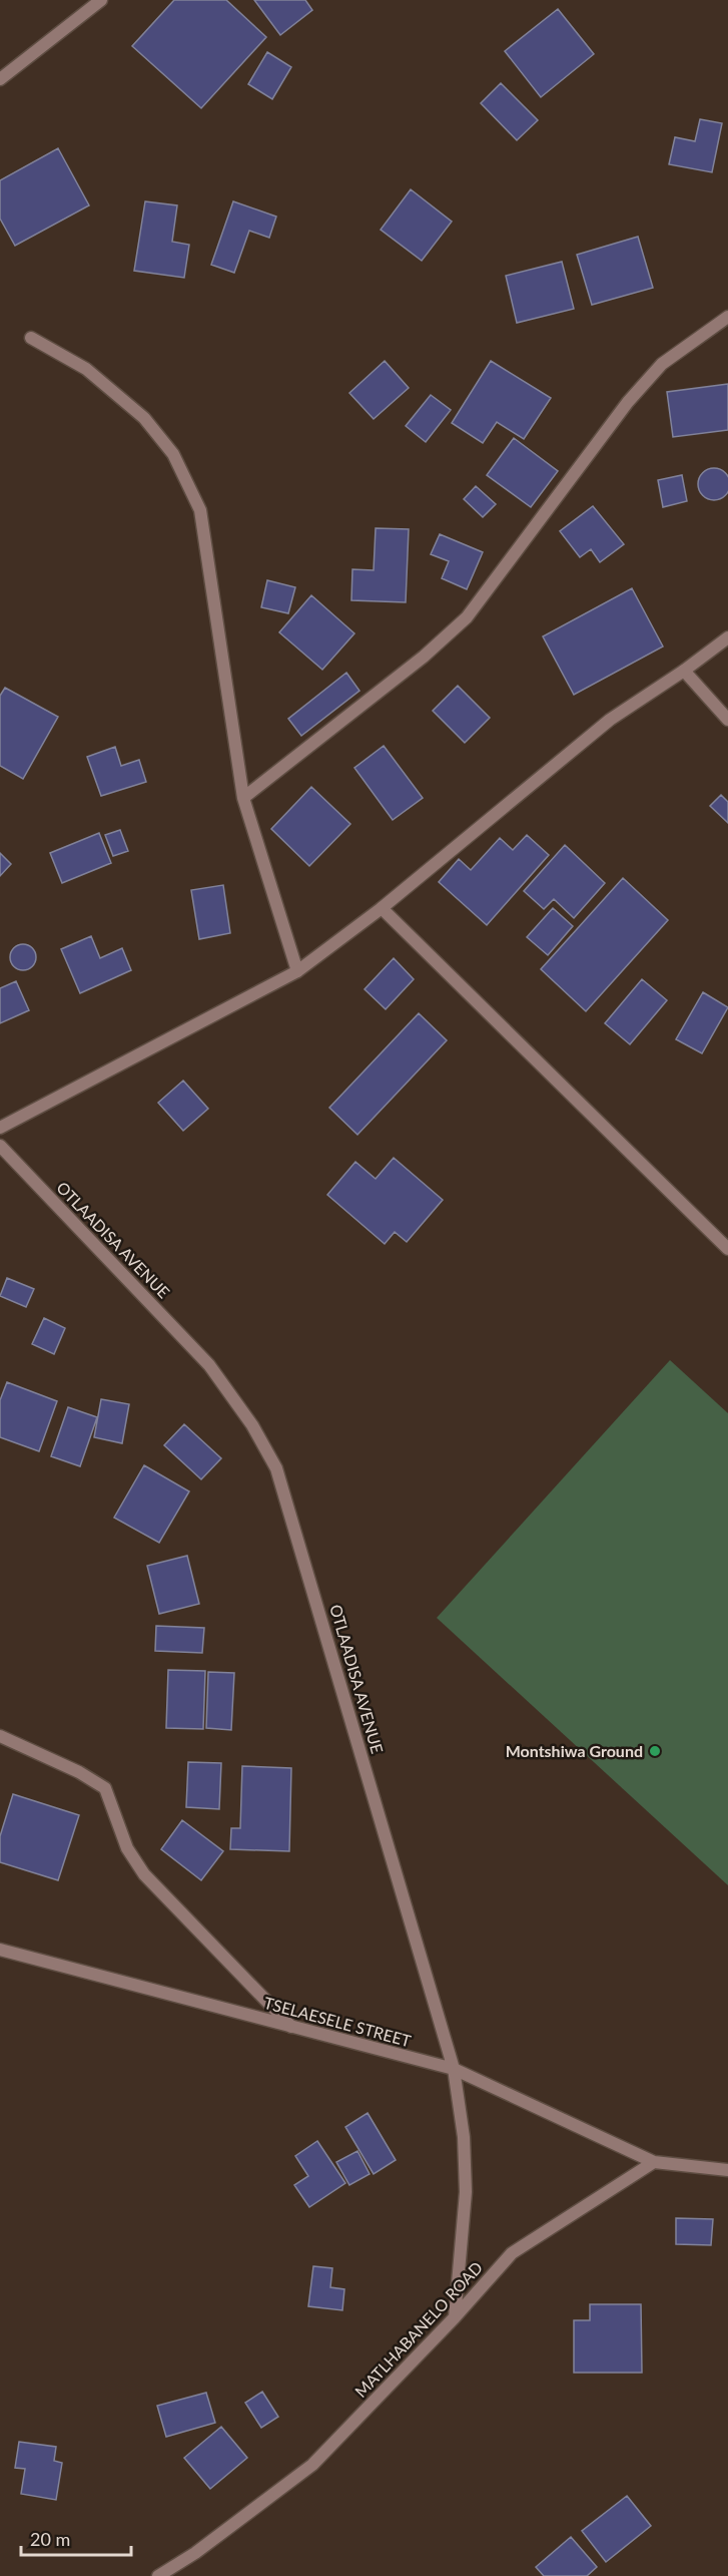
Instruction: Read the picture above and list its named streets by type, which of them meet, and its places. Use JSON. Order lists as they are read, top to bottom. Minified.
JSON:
{"streets":{"street":["OTLAADISA AVENUE","TSELAESELE STREET","MATLHABANELO ROAD"]},"crossings":[["OTLAADISA AVENUE","TSELAESELE STREET"],["OTLAADISA AVENUE","MATLHABANELO ROAD"],["TSELAESELE STREET","MATLHABANELO ROAD"]],"places":["Montshiwa Ground"],"scale_bar":"20 m"}
